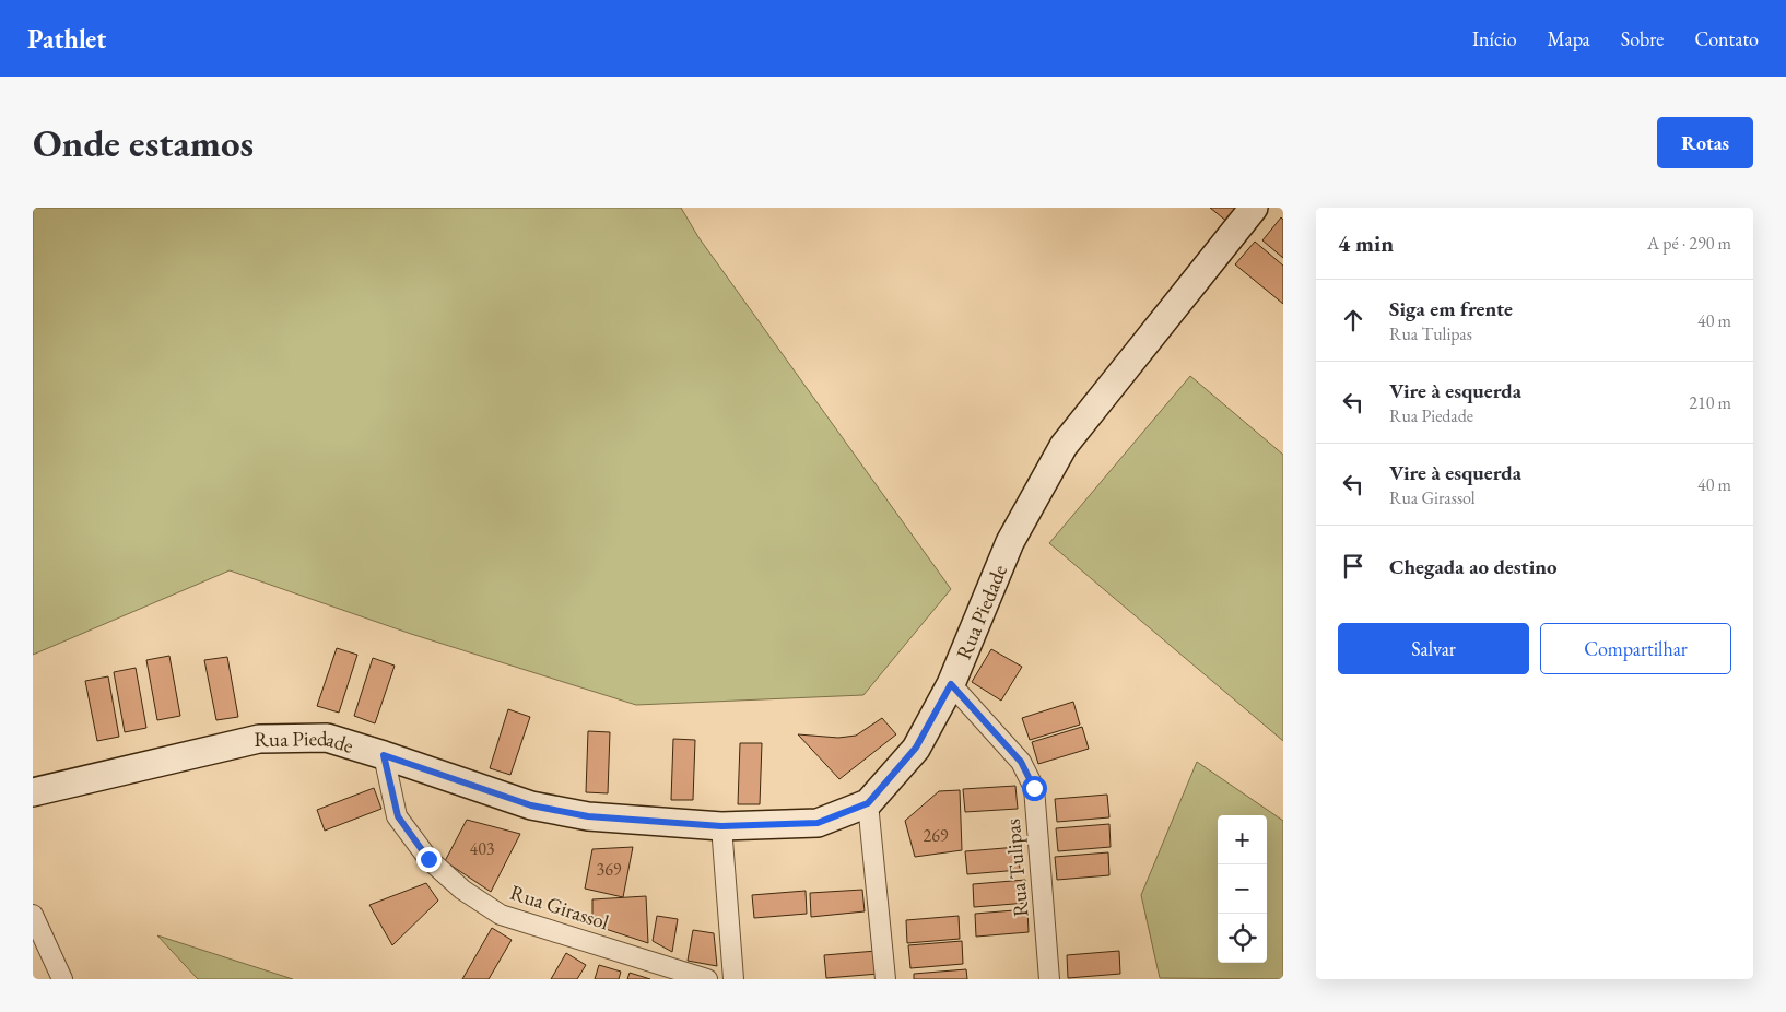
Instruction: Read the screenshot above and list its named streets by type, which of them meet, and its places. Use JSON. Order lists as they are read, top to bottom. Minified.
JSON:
{"streets":{"street":["Rua Piedade","Rua Tulipas","Rua Girassol"]},"crossings":[["Rua Piedade","Rua Tulipas"],["Rua Piedade","Rua Girassol"]],"house_numbers":["269","403","369"],"page":{"header":"Pathlet","nav":["Início","Mapa","Sobre","Contato"],"buttons":["Rotas",["Salvar","Compartilhar"]],"title":"Onde estamos","heading":["4 min","A pé · 290 m"],"list":[["Siga em frente","Rua Tulipas","40 m"],["Vire à esquerda","Rua Piedade","210 m"],["Vire à esquerda","Rua Girassol","40 m"],"Chegada ao destino"],"map_buttons":["+","−"]}}
